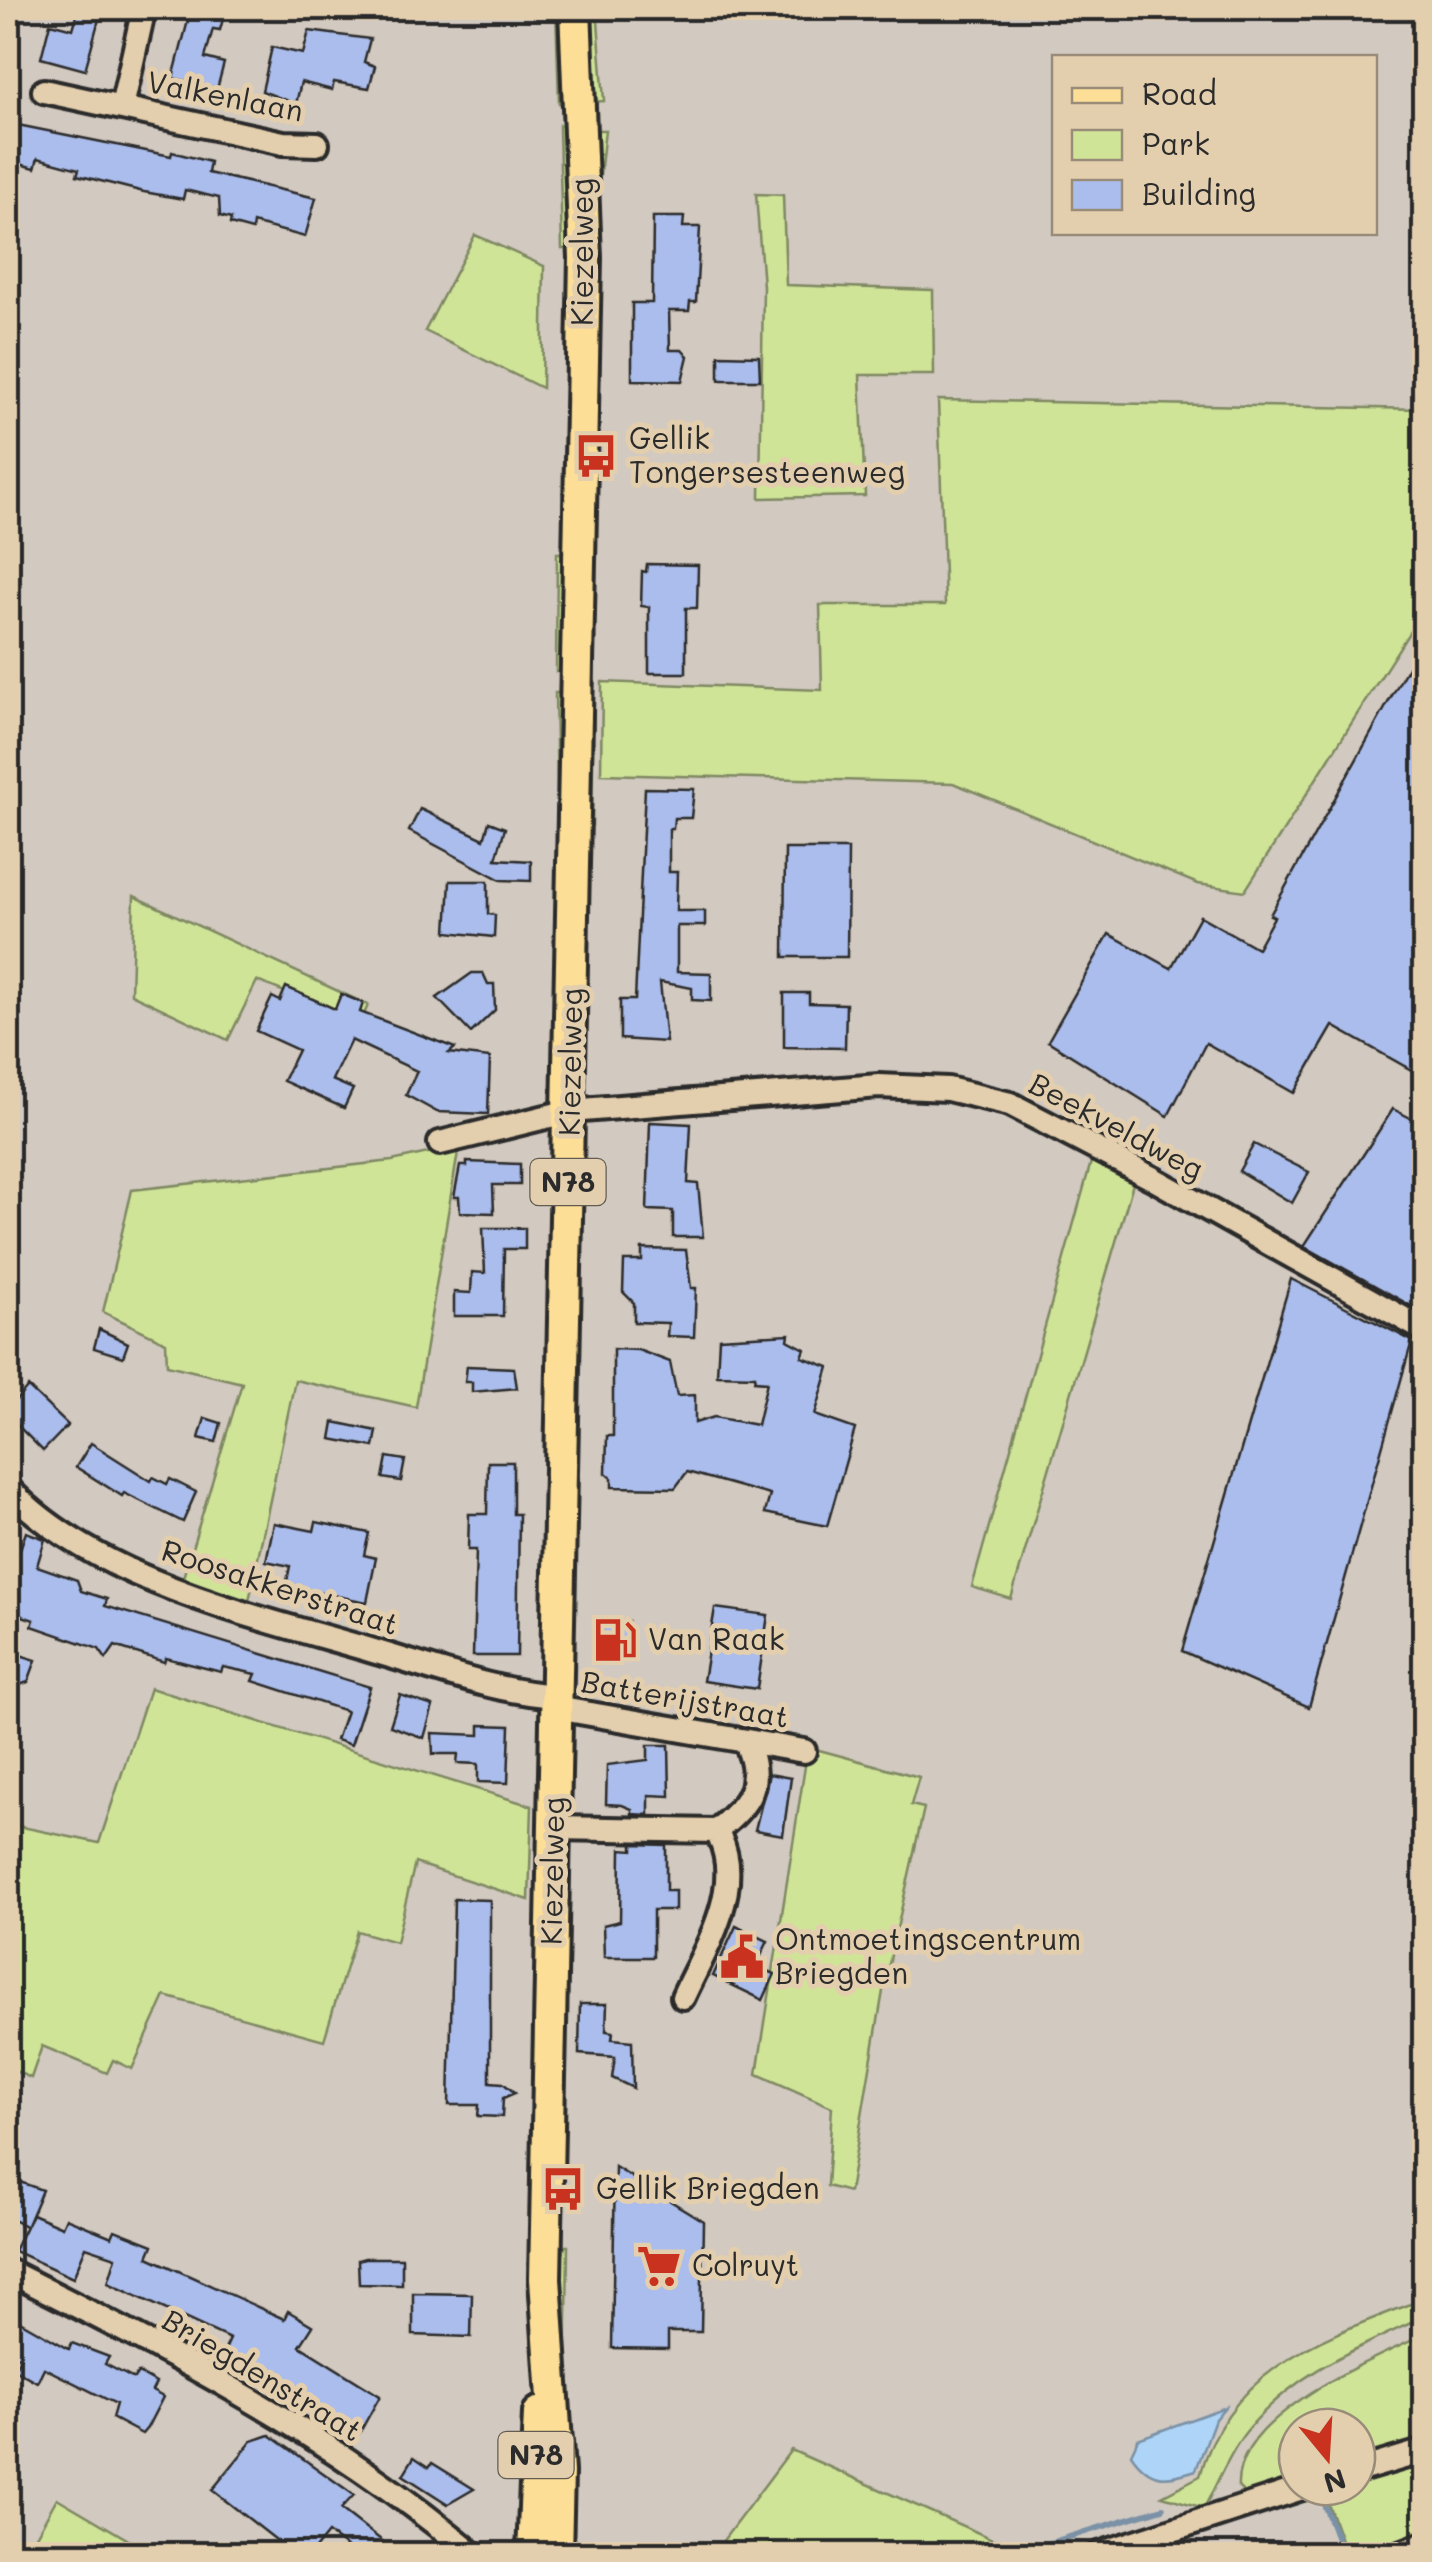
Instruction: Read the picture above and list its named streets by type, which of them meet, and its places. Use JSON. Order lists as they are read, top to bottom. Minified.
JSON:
{"streets":{"main road":["Kiezelweg","N78"],"street":["Valkenlaan","Beekveldweg","Roosakkerstraat","Batterijstraat","Briegdenstraat"]},"crossings":[["Kiezelweg","Beekveldweg"],["Kiezelweg","Roosakkerstraat"],["Kiezelweg","Batterijstraat"],["Roosakkerstraat","Batterijstraat"]],"places":{"bus stop":["Gellik Tongersesteenweg","Gellik Briegden"],"fuel station":["Van Raak"],"public building":["Ontmoetingscentrum Briegden"],"supermarket":["Colruyt"]},"legend":["Road","Park","Building"],"north":"bottom"}
